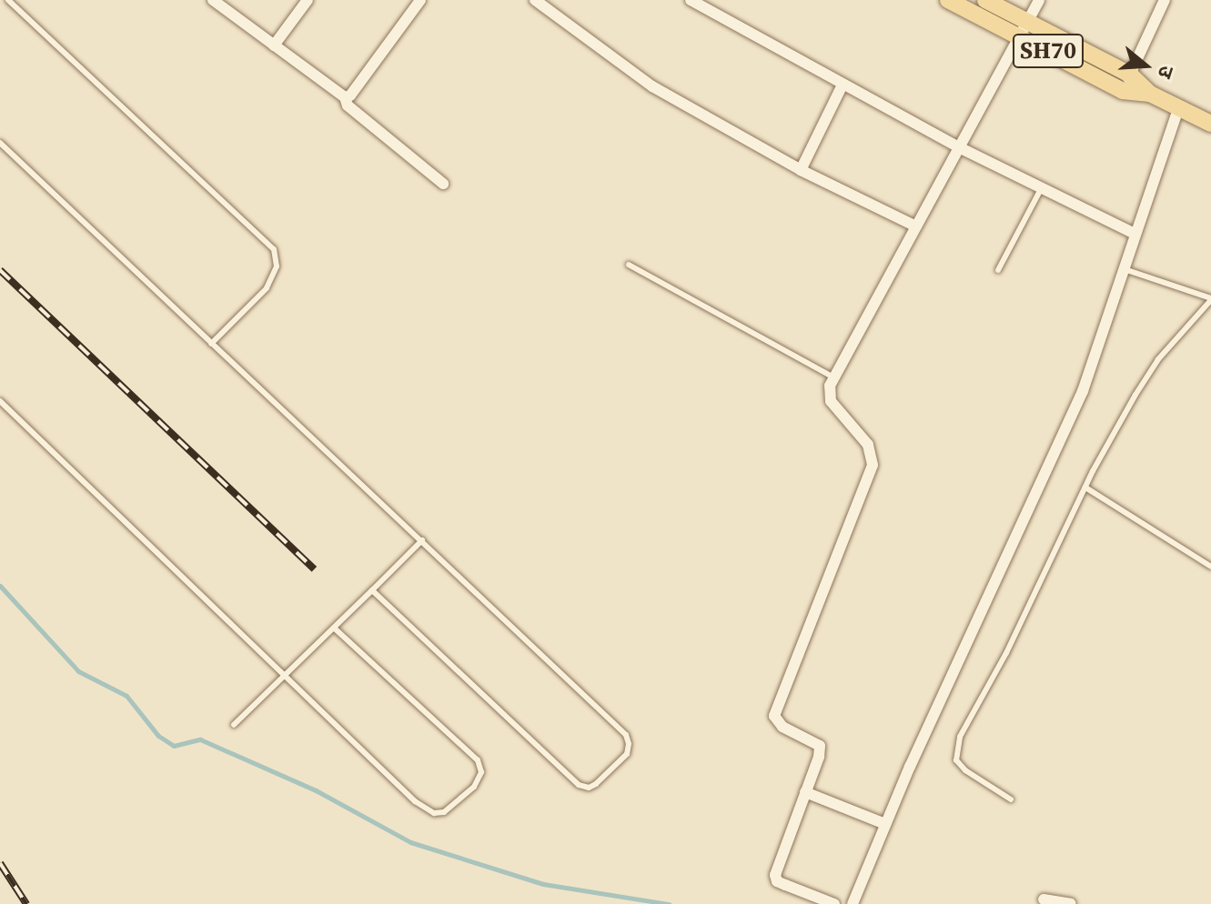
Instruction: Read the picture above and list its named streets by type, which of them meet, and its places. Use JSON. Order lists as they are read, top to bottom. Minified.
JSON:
{"streets":{"main road":["SH70"]},"north":"right"}
